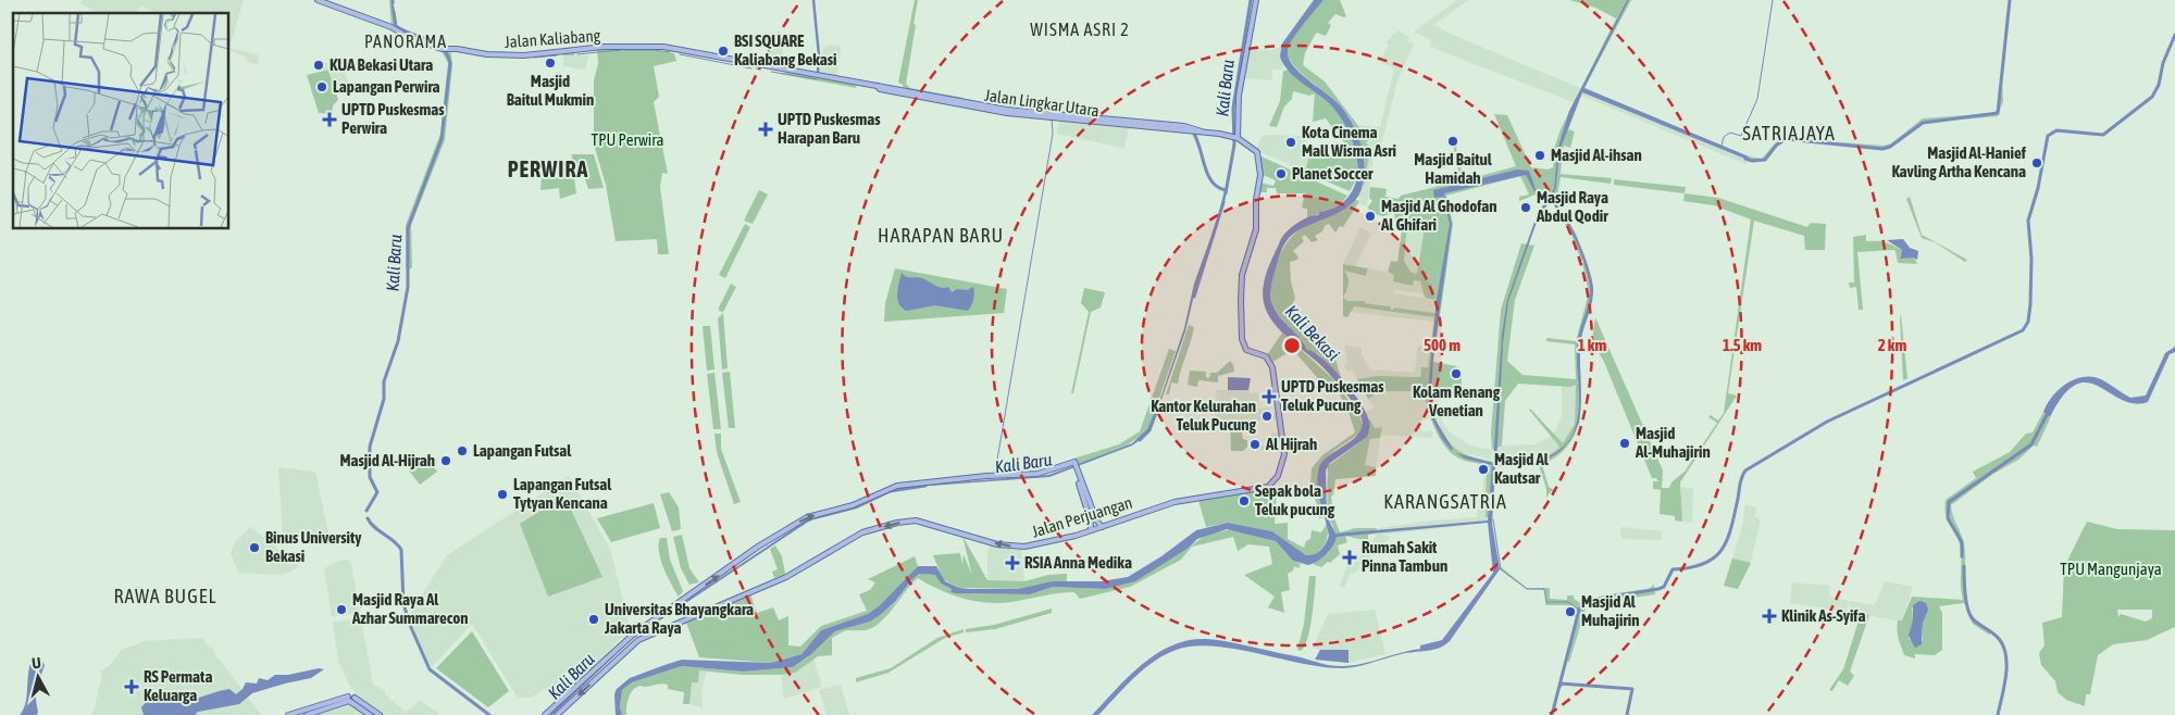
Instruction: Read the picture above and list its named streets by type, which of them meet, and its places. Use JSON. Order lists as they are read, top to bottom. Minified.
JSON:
{"streets":{"main road":["Jalan Kaliabang","Jalan Lingkar Utara","Jalan Perjuangan"]},"crossings":[["Jalan Kaliabang","Jalan Lingkar Utara"],["Jalan Lingkar Utara","Jalan Perjuangan"]],"districts":["WISMA ASRI 2","PANORAMA","SATRIAJAYA","PERWIRA","HARAPAN BARU","KARANGSATRIA","RAWA BUGEL"],"water":["Kali Baru","Kali Bekasi"],"parks":["TPU Perwira","TPU Mangunjaya"],"places":{"other":["BSI SQUARE Kaliabang Bekasi","Masjid Baitul Mukmin","KUA Bekasi Utara","Lapangan Perwira","Masjid Baitul Hamidah","Kota Cinema Mall Wisma Asri","Masjid Al-ihsan","Masjid Al-Hanief Kavling Artha Kencana","Planet Soccer","Masjid Raya Abdul Qodir","Masjid Al Ghodofan Al Ghifari","Kolam Renang Venetian","Kantor Kelurahan Teluk Pucung","Masjid Al-Muhajirin","Al Hijrah","Lapangan Futsal","Masjid Al-Hijrah","Masjid Al Kautsar","Lapangan Futsal Tytyan Kencana","Sepak bola Teluk pucung","Binus University Bekasi","Masjid Raya Al Azhar Summarecon","Masjid Al Muhajirin","Universitas Bhayangkara Jakarta Raya"],"health":["UPTD Puskesmas Perwira","UPTD Puskesmas Harapan Baru","UPTD Puskesmas Teluk Pucung","Rumah Sakit Pinna Tambun","RSIA Anna Medika","Klinik As-Syifa","RS Permata Keluarga"]},"north":"top","rings":["500 m","1 km","1.5 km","2 km"]}
